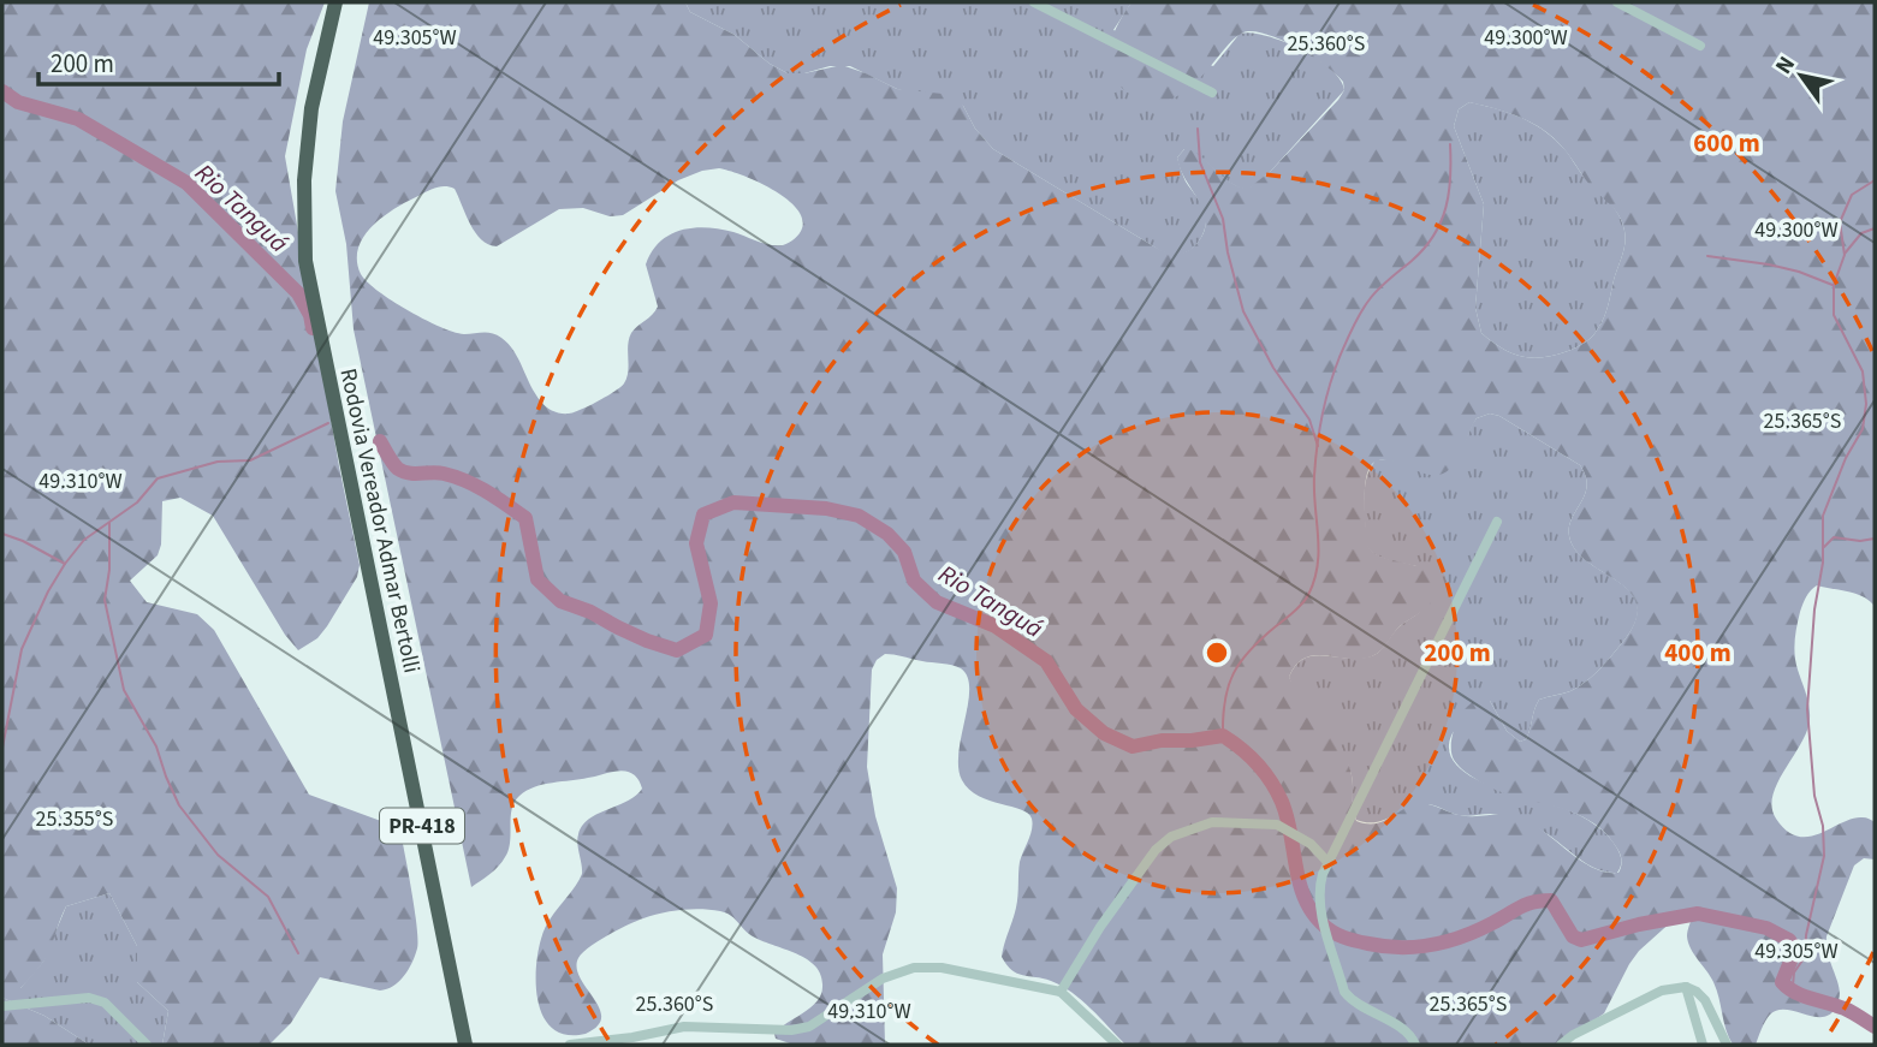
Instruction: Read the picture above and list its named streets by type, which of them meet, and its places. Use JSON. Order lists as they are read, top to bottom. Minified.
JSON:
{"streets":{"highway":["Rodovia Vereador Admar Bertolli","PR-418"]},"water":["Rio Tanguá"],"scale_bar":"200 m","north":"top left","coordinates":["49.305°W","49.300°W","25.360°S","25.365°S","49.310°W","25.355°S"],"rings":["600 m","200 m","400 m"]}
